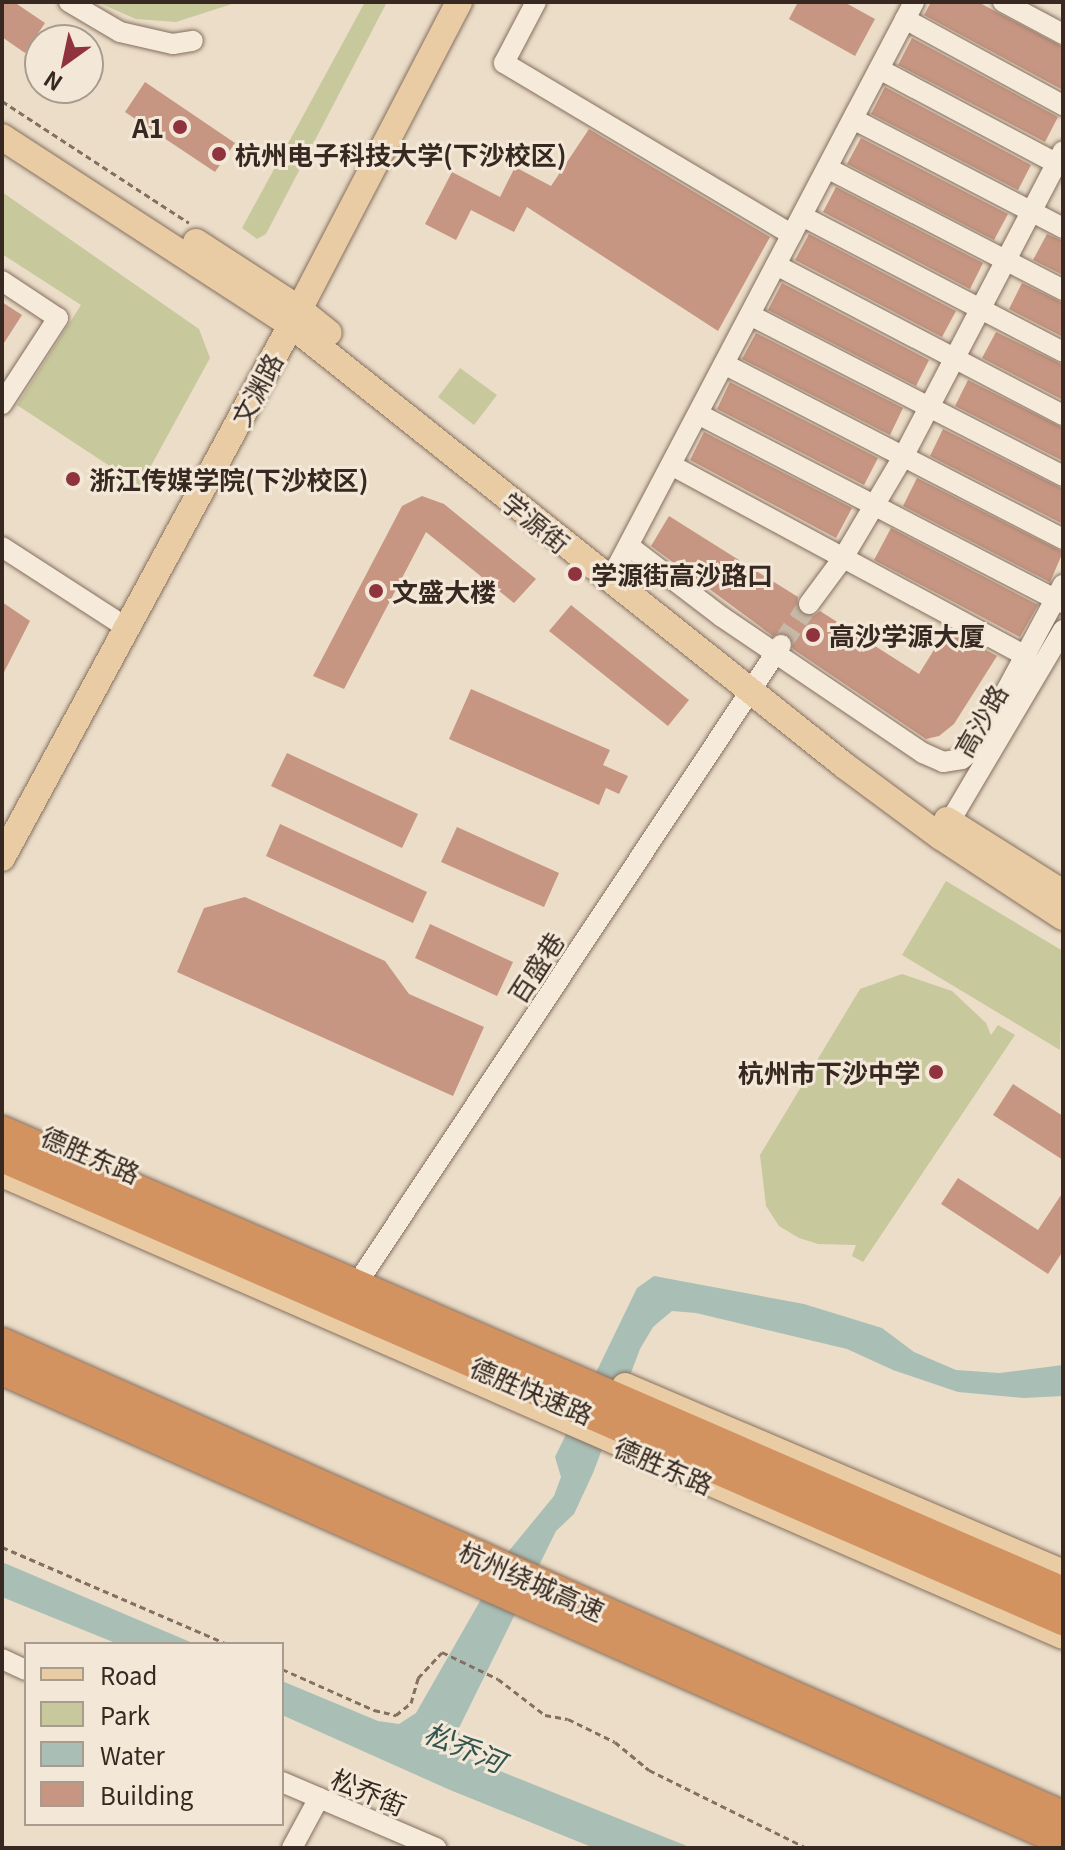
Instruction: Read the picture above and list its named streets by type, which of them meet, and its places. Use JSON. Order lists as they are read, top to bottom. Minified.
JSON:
{"streets":{"highway":["德胜快速路","杭州绕城高速"],"main road":["文渊路","学源街","德胜东路"],"street":["高沙路","百盛巷","松乔街"]},"crossings":[["文渊路","学源街"],["学源街","高沙路"],["学源街","百盛巷"],["百盛巷","德胜东路"]],"water":["松乔河"],"places":["A1","杭州电子科技大学(下沙校区)","浙江传媒学院(下沙校区)","学源街高沙路口","文盛大楼","高沙学源大厦","杭州市下沙中学"],"legend":["Road","Park","Water","Building"],"north":"bottom left"}
